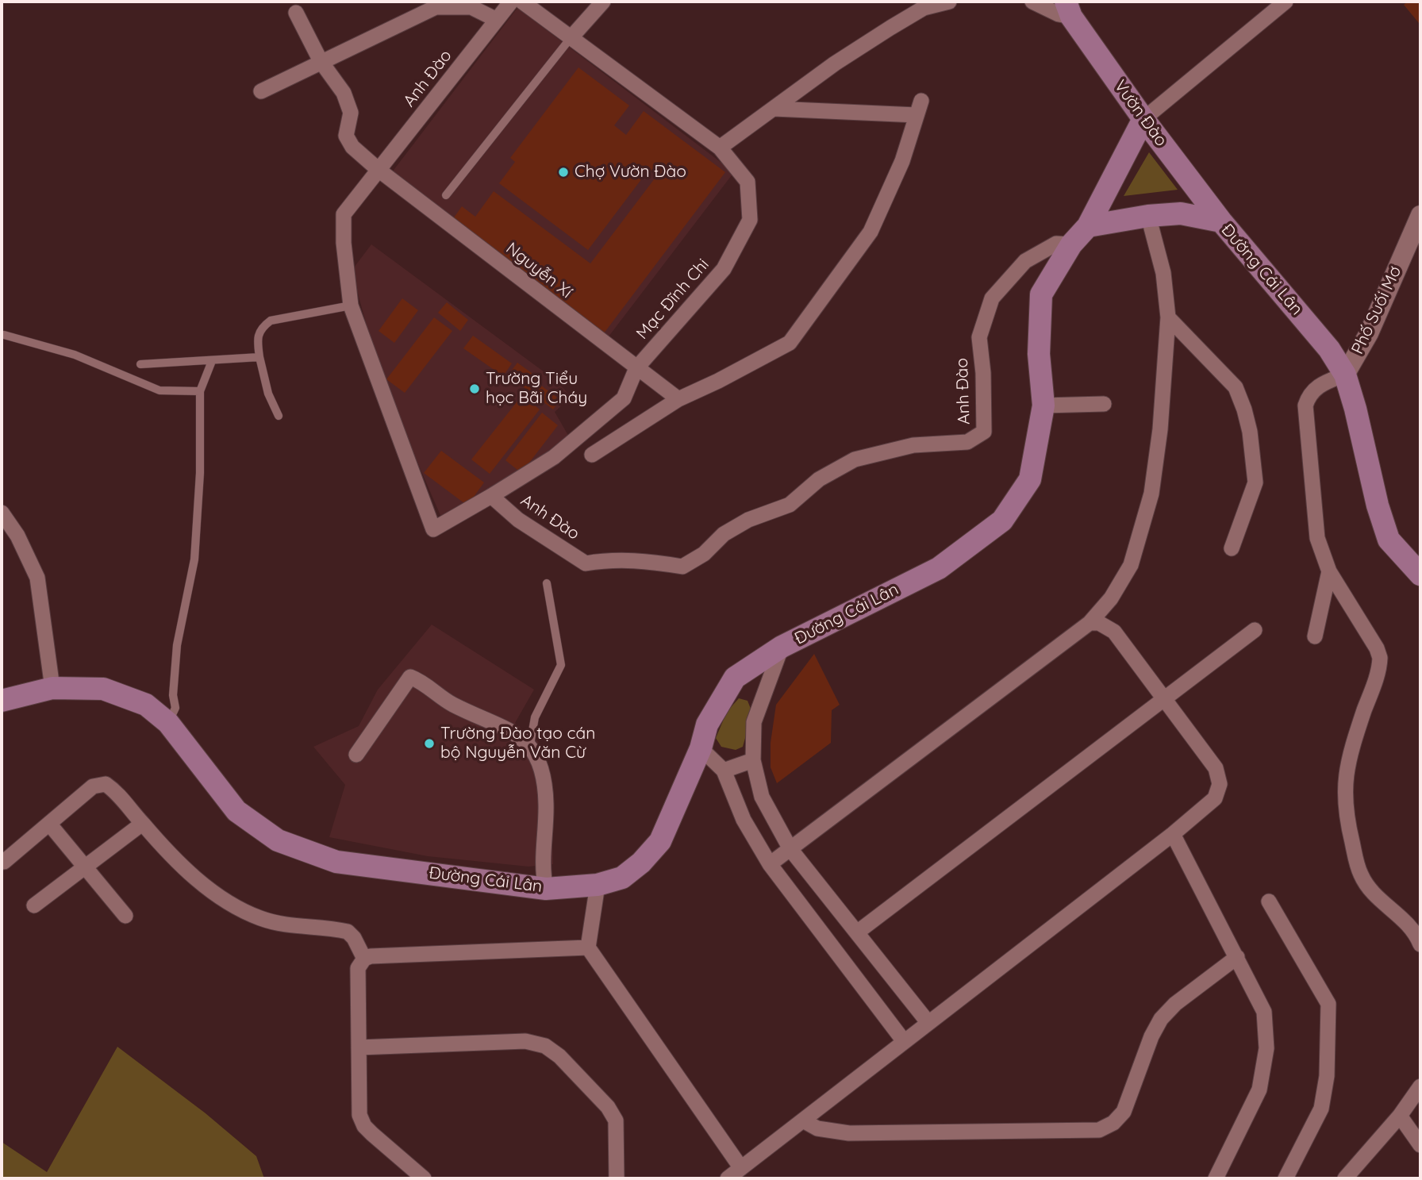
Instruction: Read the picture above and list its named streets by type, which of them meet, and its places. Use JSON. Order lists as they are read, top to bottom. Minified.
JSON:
{"streets":{"main road":["Vườn Đào","Đường Cái Lân"],"street":["Anh Đào","Nguyễn Xí","Mạc Đĩnh Chi","Phố Suối Mơ"]},"crossings":[["Anh Đào","Đường Cái Lân"],["Anh Đào","Nguyễn Xí"],["Anh Đào","Mạc Đĩnh Chi"],["Vườn Đào","Đường Cái Lân"],["Đường Cái Lân","Phố Suối Mơ"],["Nguyễn Xí","Mạc Đĩnh Chi"]],"places":["Chợ Vườn Đào","Trường Tiểu học Bãi Cháy","Trường Đào tạo cán bộ Nguyễn Văn Cừ"]}
